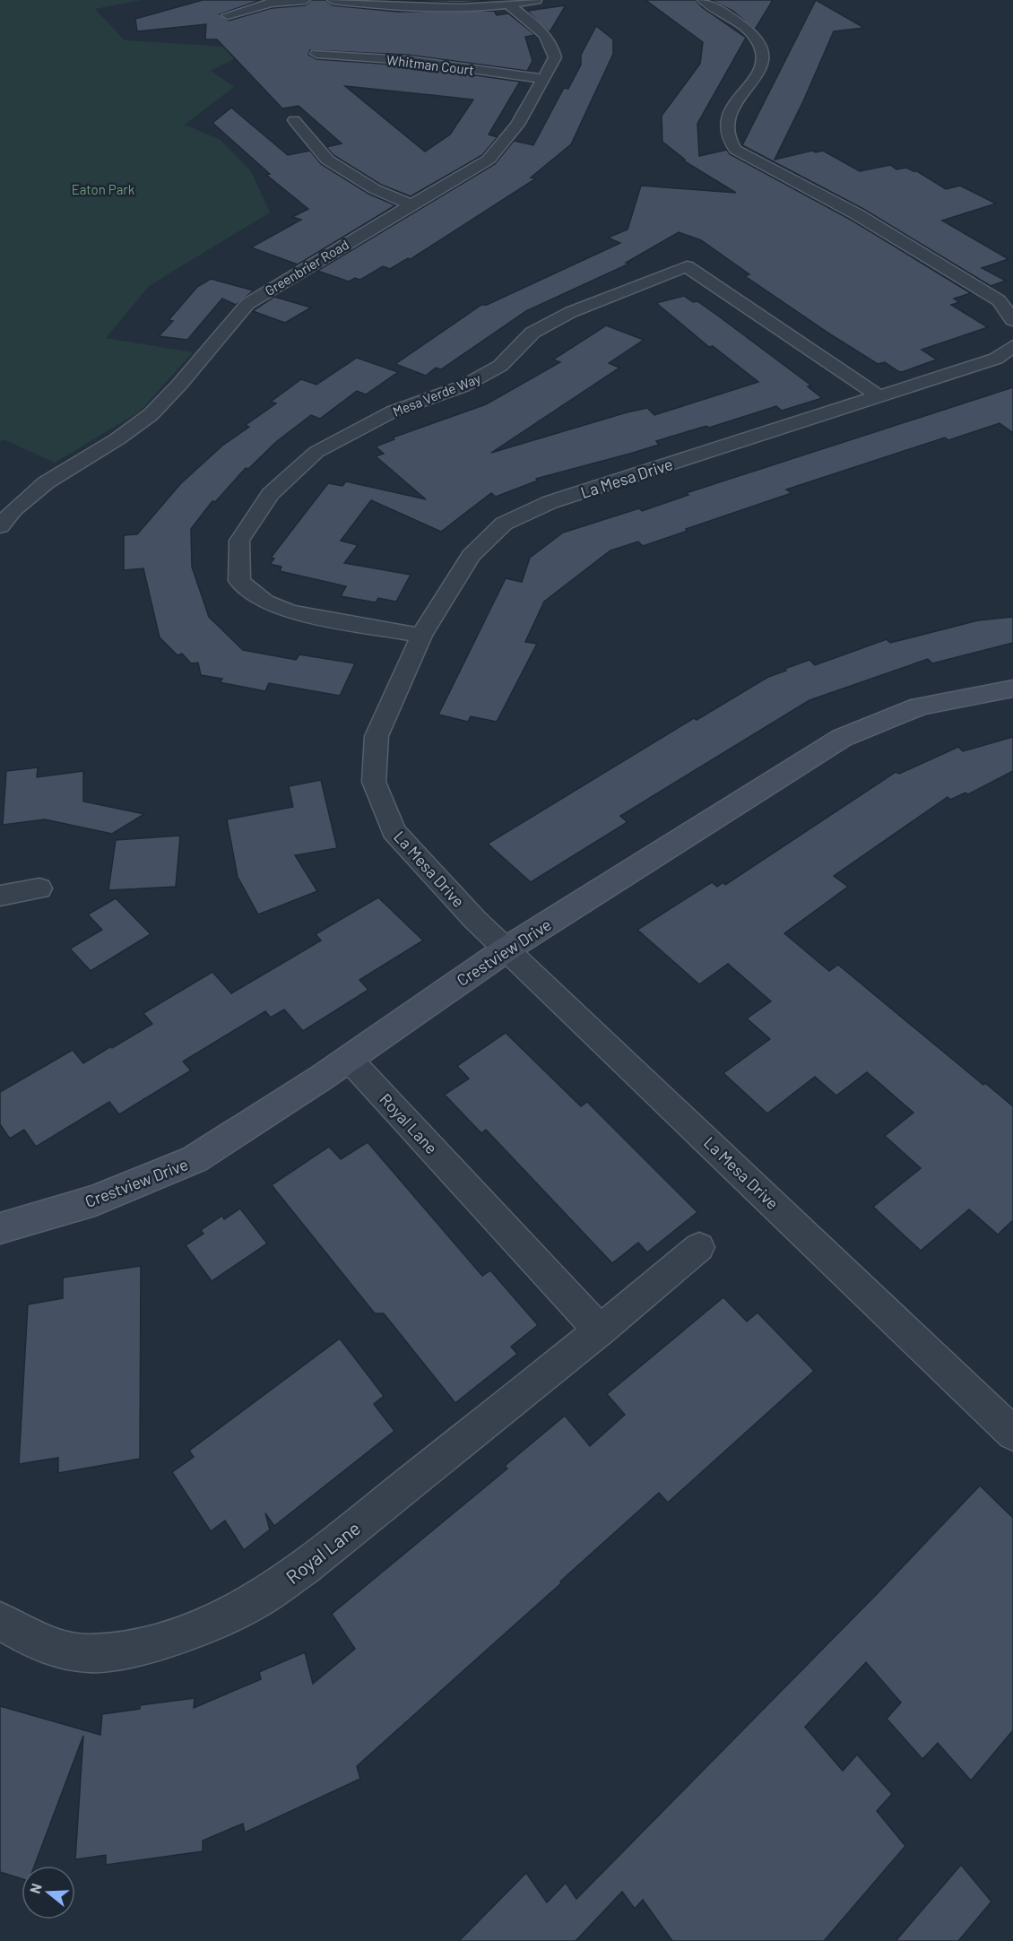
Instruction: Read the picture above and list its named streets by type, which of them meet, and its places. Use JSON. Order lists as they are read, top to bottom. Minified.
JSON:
{"streets":{"main road":["Crestview Drive"],"street":["Whitman Court","Greenbrier Road","Mesa Verde Way","La Mesa Drive","Royal Lane"]},"crossings":[["Whitman Court","Greenbrier Road"],["Mesa Verde Way","La Mesa Drive"],["La Mesa Drive","Crestview Drive"],["Crestview Drive","Royal Lane"]],"parks":["Eaton Park"],"north":"left"}
